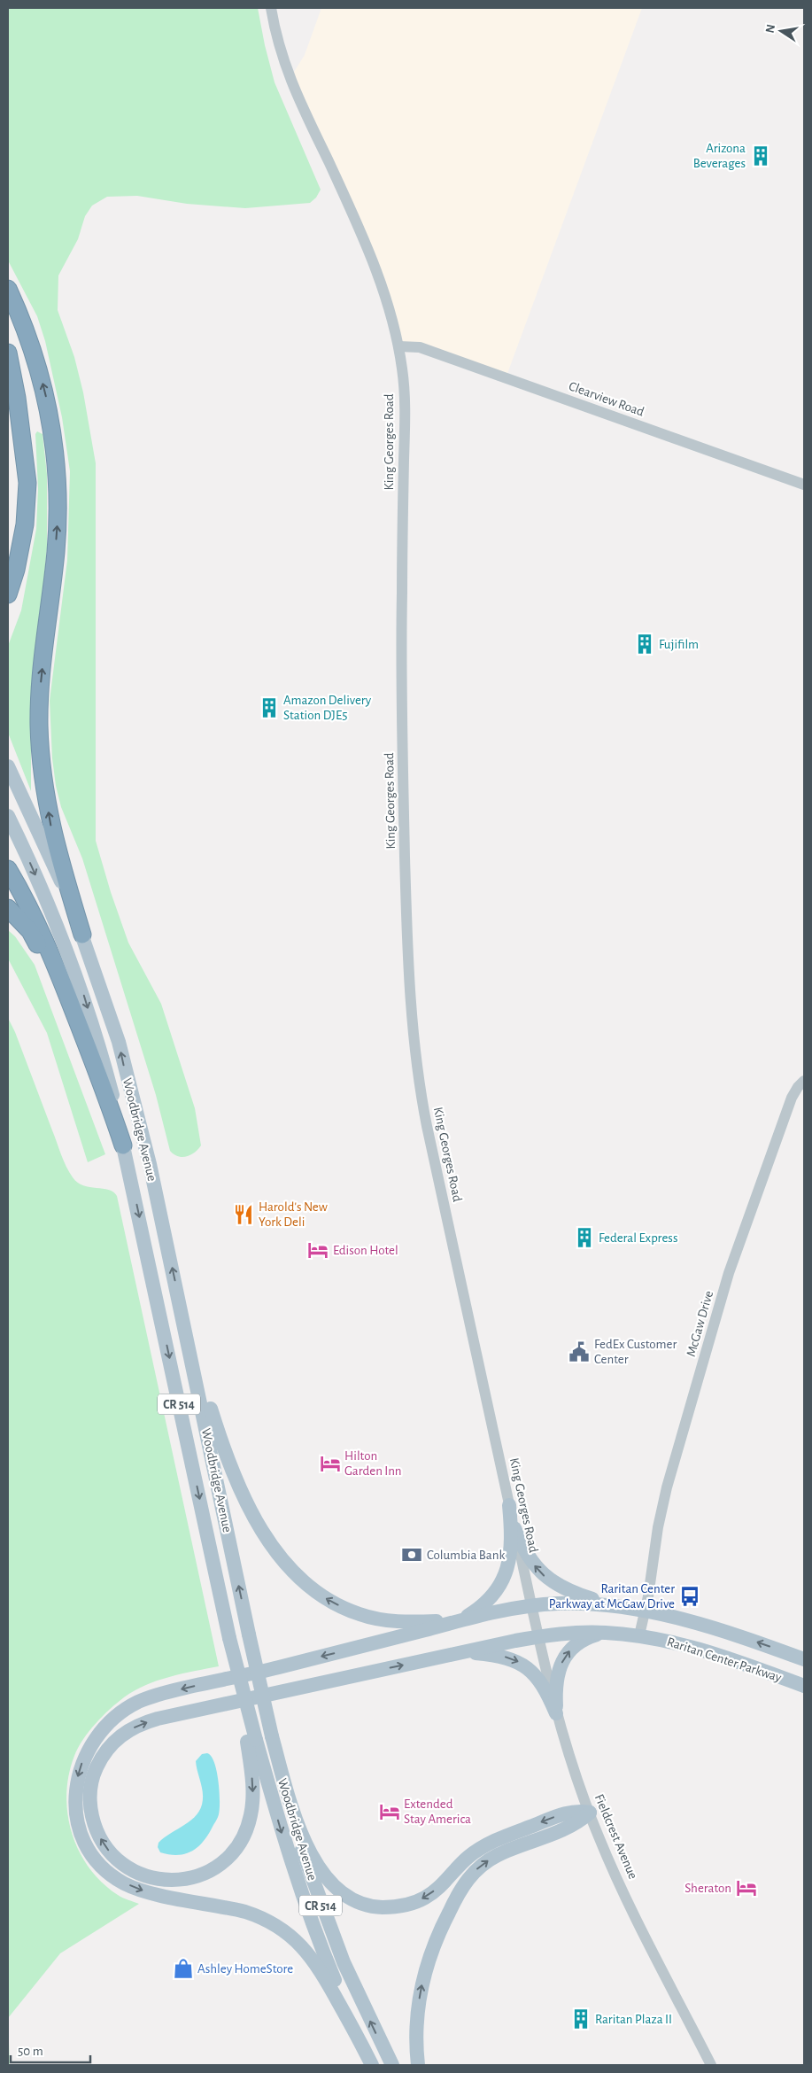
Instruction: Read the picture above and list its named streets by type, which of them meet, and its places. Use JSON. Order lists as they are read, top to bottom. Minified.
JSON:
{"streets":{"main road":["Woodbridge Avenue","CR 514","Raritan Center Parkway"],"street":["Clearview Road","King Georges Road","McGaw Drive","Fieldcrest Avenue"]},"crossings":[["Clearview Road","King Georges Road"],["King Georges Road","Raritan Center Parkway"],["King Georges Road","Fieldcrest Avenue"],["McGaw Drive","Raritan Center Parkway"],["Raritan Center Parkway","Fieldcrest Avenue"]],"places":{"building":["Arizona Beverages","Fujifilm","Amazon Delivery Station DJE5","Federal Express","Raritan Plaza II"],"restaurant":["Harold's New York Deli"],"hotel":["Edison Hotel","Hilton Garden Inn","Extended Stay America","Sheraton"],"public building":["FedEx Customer Center"],"bank":["Columbia Bank"],"bus stop":["Raritan Center Parkway at McGaw Drive"],"shop":["Ashley HomeStore"]},"scale_bar":"50 m","north":"left"}
